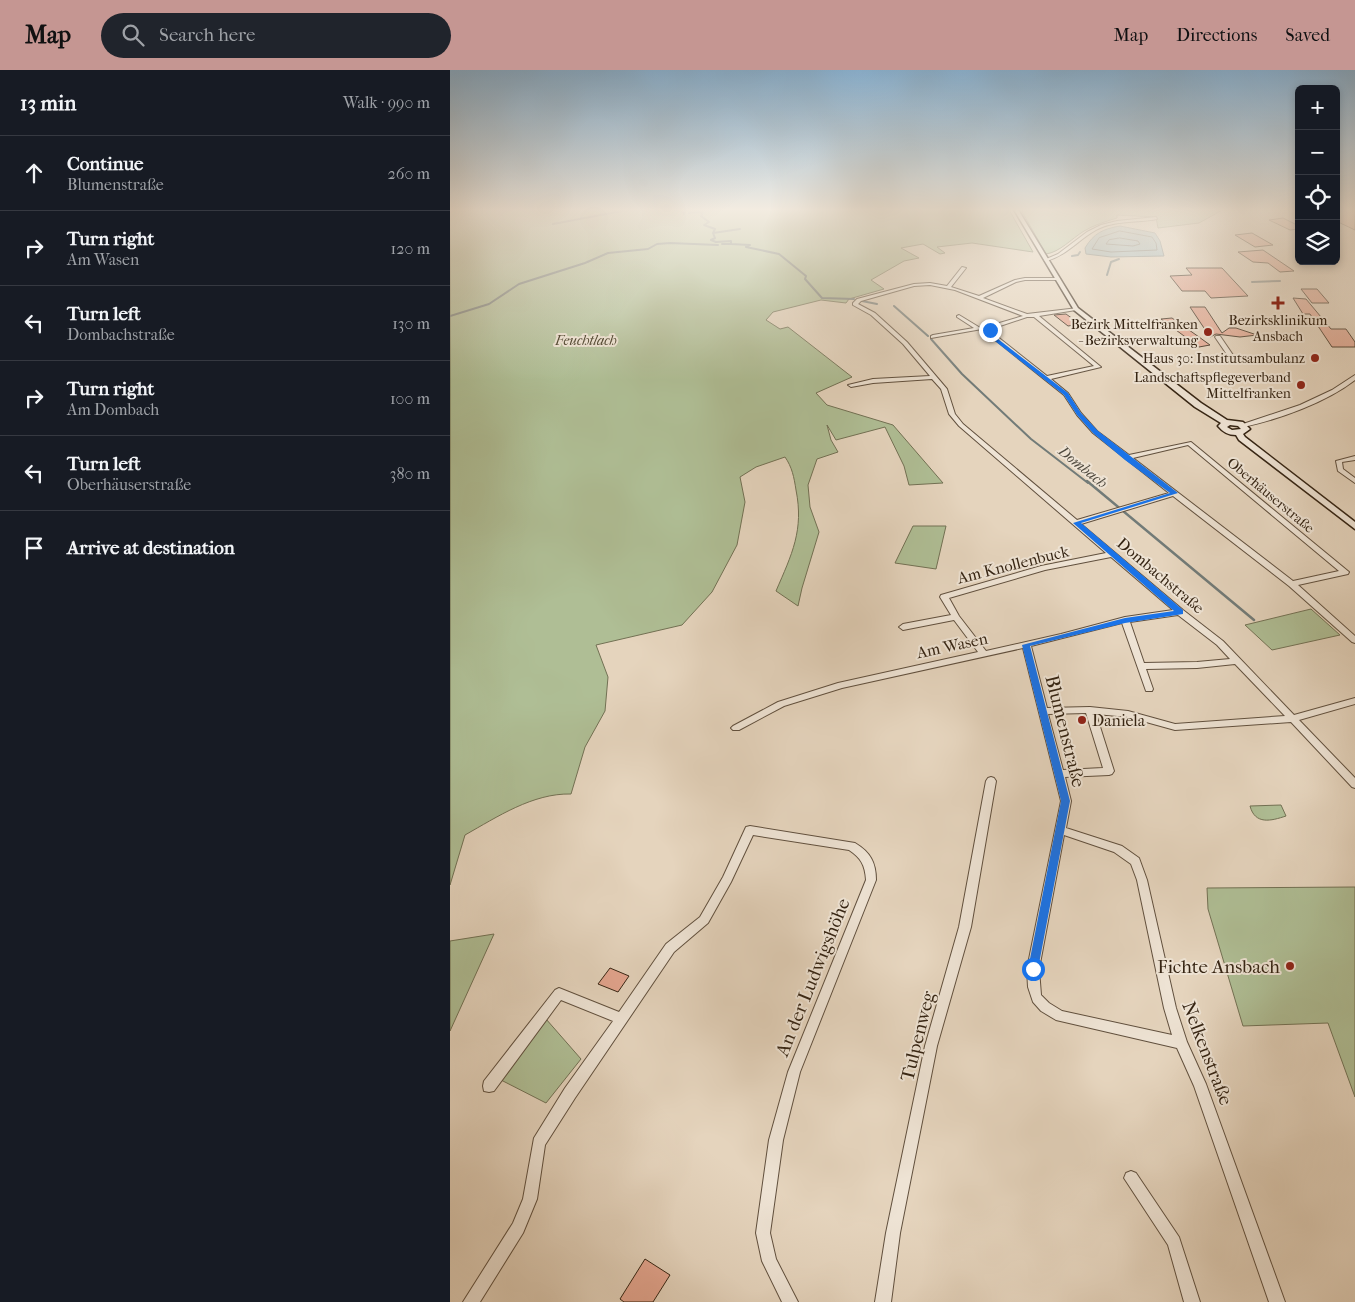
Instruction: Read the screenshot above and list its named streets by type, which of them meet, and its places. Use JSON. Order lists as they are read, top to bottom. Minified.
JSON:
{"streets":{"street":["Oberhäuserstraße","Am Knollenbuck","Dombachstraße","Am Wasen","Blumenstraße","An der Ludwigshöhe","Tulpenweg","Nelkenstraße"]},"crossings":[["Am Knollenbuck","Dombachstraße"],["Dombachstraße","Am Wasen"],["Am Wasen","Blumenstraße"],["Blumenstraße","Nelkenstraße"]],"water":["Dombach"],"parks":["Feuchtlach"],"places":{"health":["Bezirksklinikum Ansbach"],"other":["Bezirk Mittelfranken - Bezirksverwaltung","Haus 30: Institutsambulanz","Landschaftspflegeverband Mittelfranken","Daniela","Fichte Ansbach"]},"page":{"header":"Map","search":"Search here","nav":["Map","Directions","Saved"],"heading":["13 min","Walk · 990 m"],"map_buttons":["+","−"],"list":[["Continue","Blumenstraße","260 m"],["Turn right","Am Wasen","120 m"],["Turn left","Dombachstraße","130 m"],["Turn right","Am Dombach","100 m"],["Turn left","Oberhäuserstraße","380 m"],"Arrive at destination"]}}
